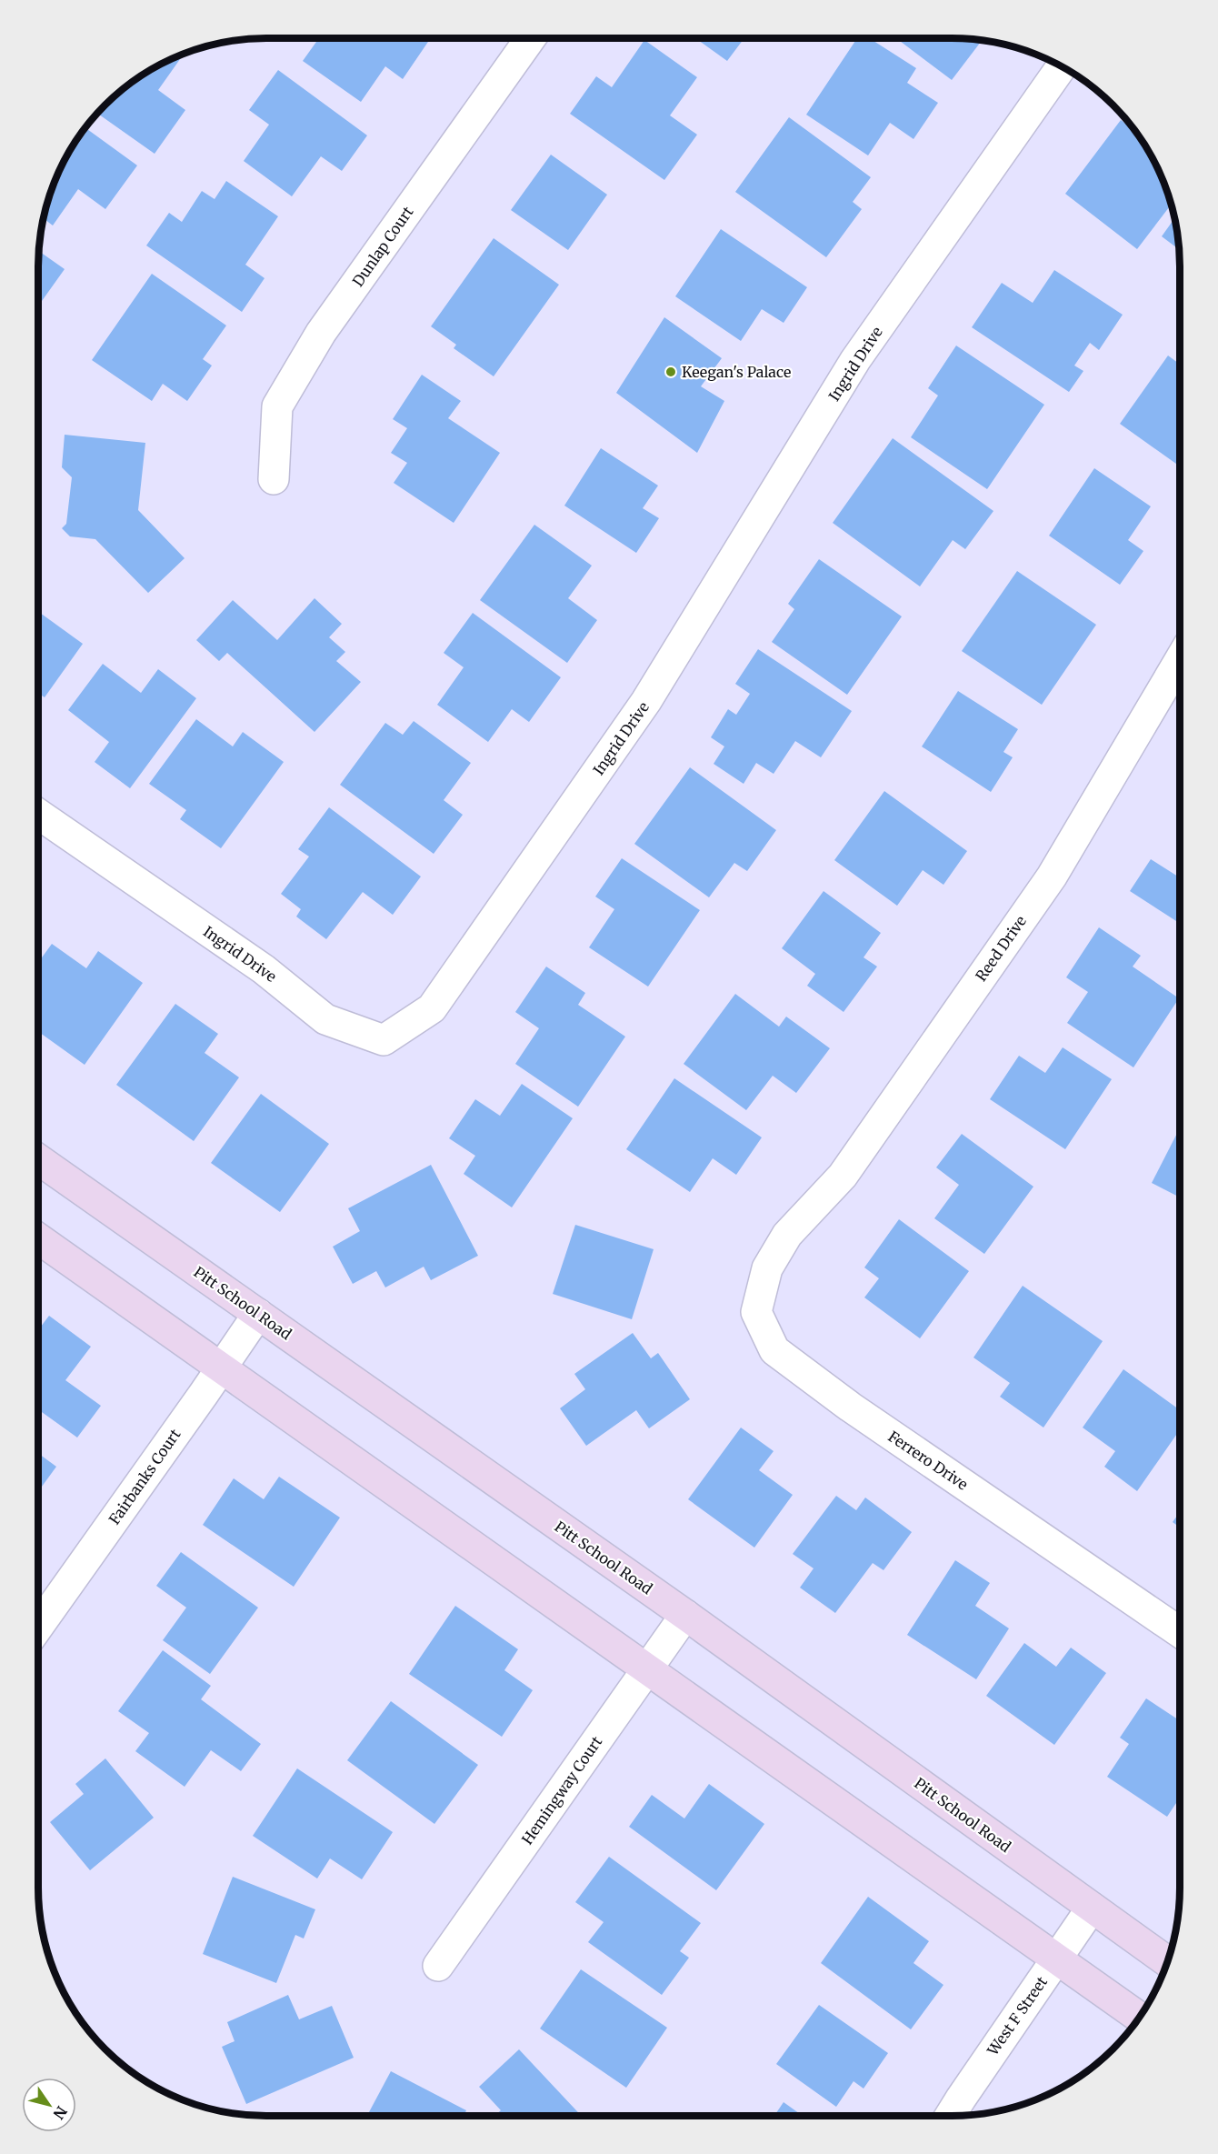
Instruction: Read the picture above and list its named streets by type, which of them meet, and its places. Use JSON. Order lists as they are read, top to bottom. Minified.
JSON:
{"streets":{"main road":["Pitt School Road"],"street":["Dunlap Court","Ingrid Drive","Reed Drive","Ferrero Drive","Fairbanks Court","Hemingway Court","West F Street"]},"crossings":[["Reed Drive","Ferrero Drive"],["Pitt School Road","Fairbanks Court"],["Pitt School Road","Hemingway Court"],["Pitt School Road","West F Street"]],"places":["Keegan's Palace"],"north":"bottom right"}
